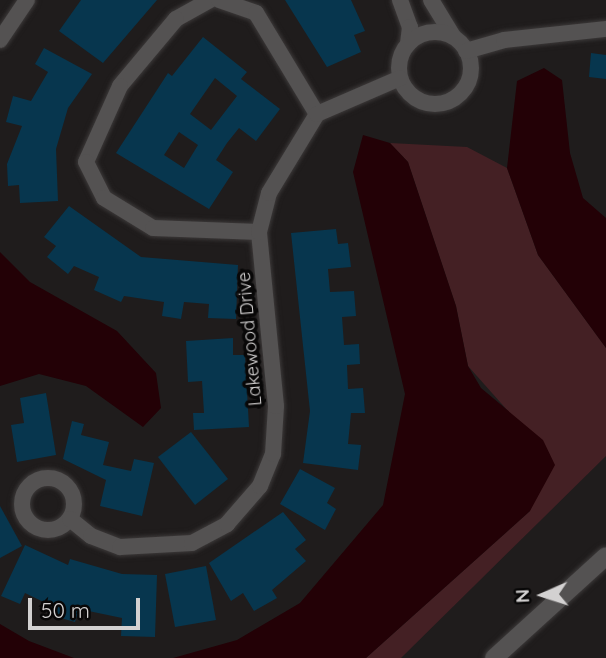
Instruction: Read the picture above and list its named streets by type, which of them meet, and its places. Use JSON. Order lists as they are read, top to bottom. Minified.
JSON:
{"streets":{"street":["Lakewood Drive"]},"scale_bar":"50 m","north":"left"}
